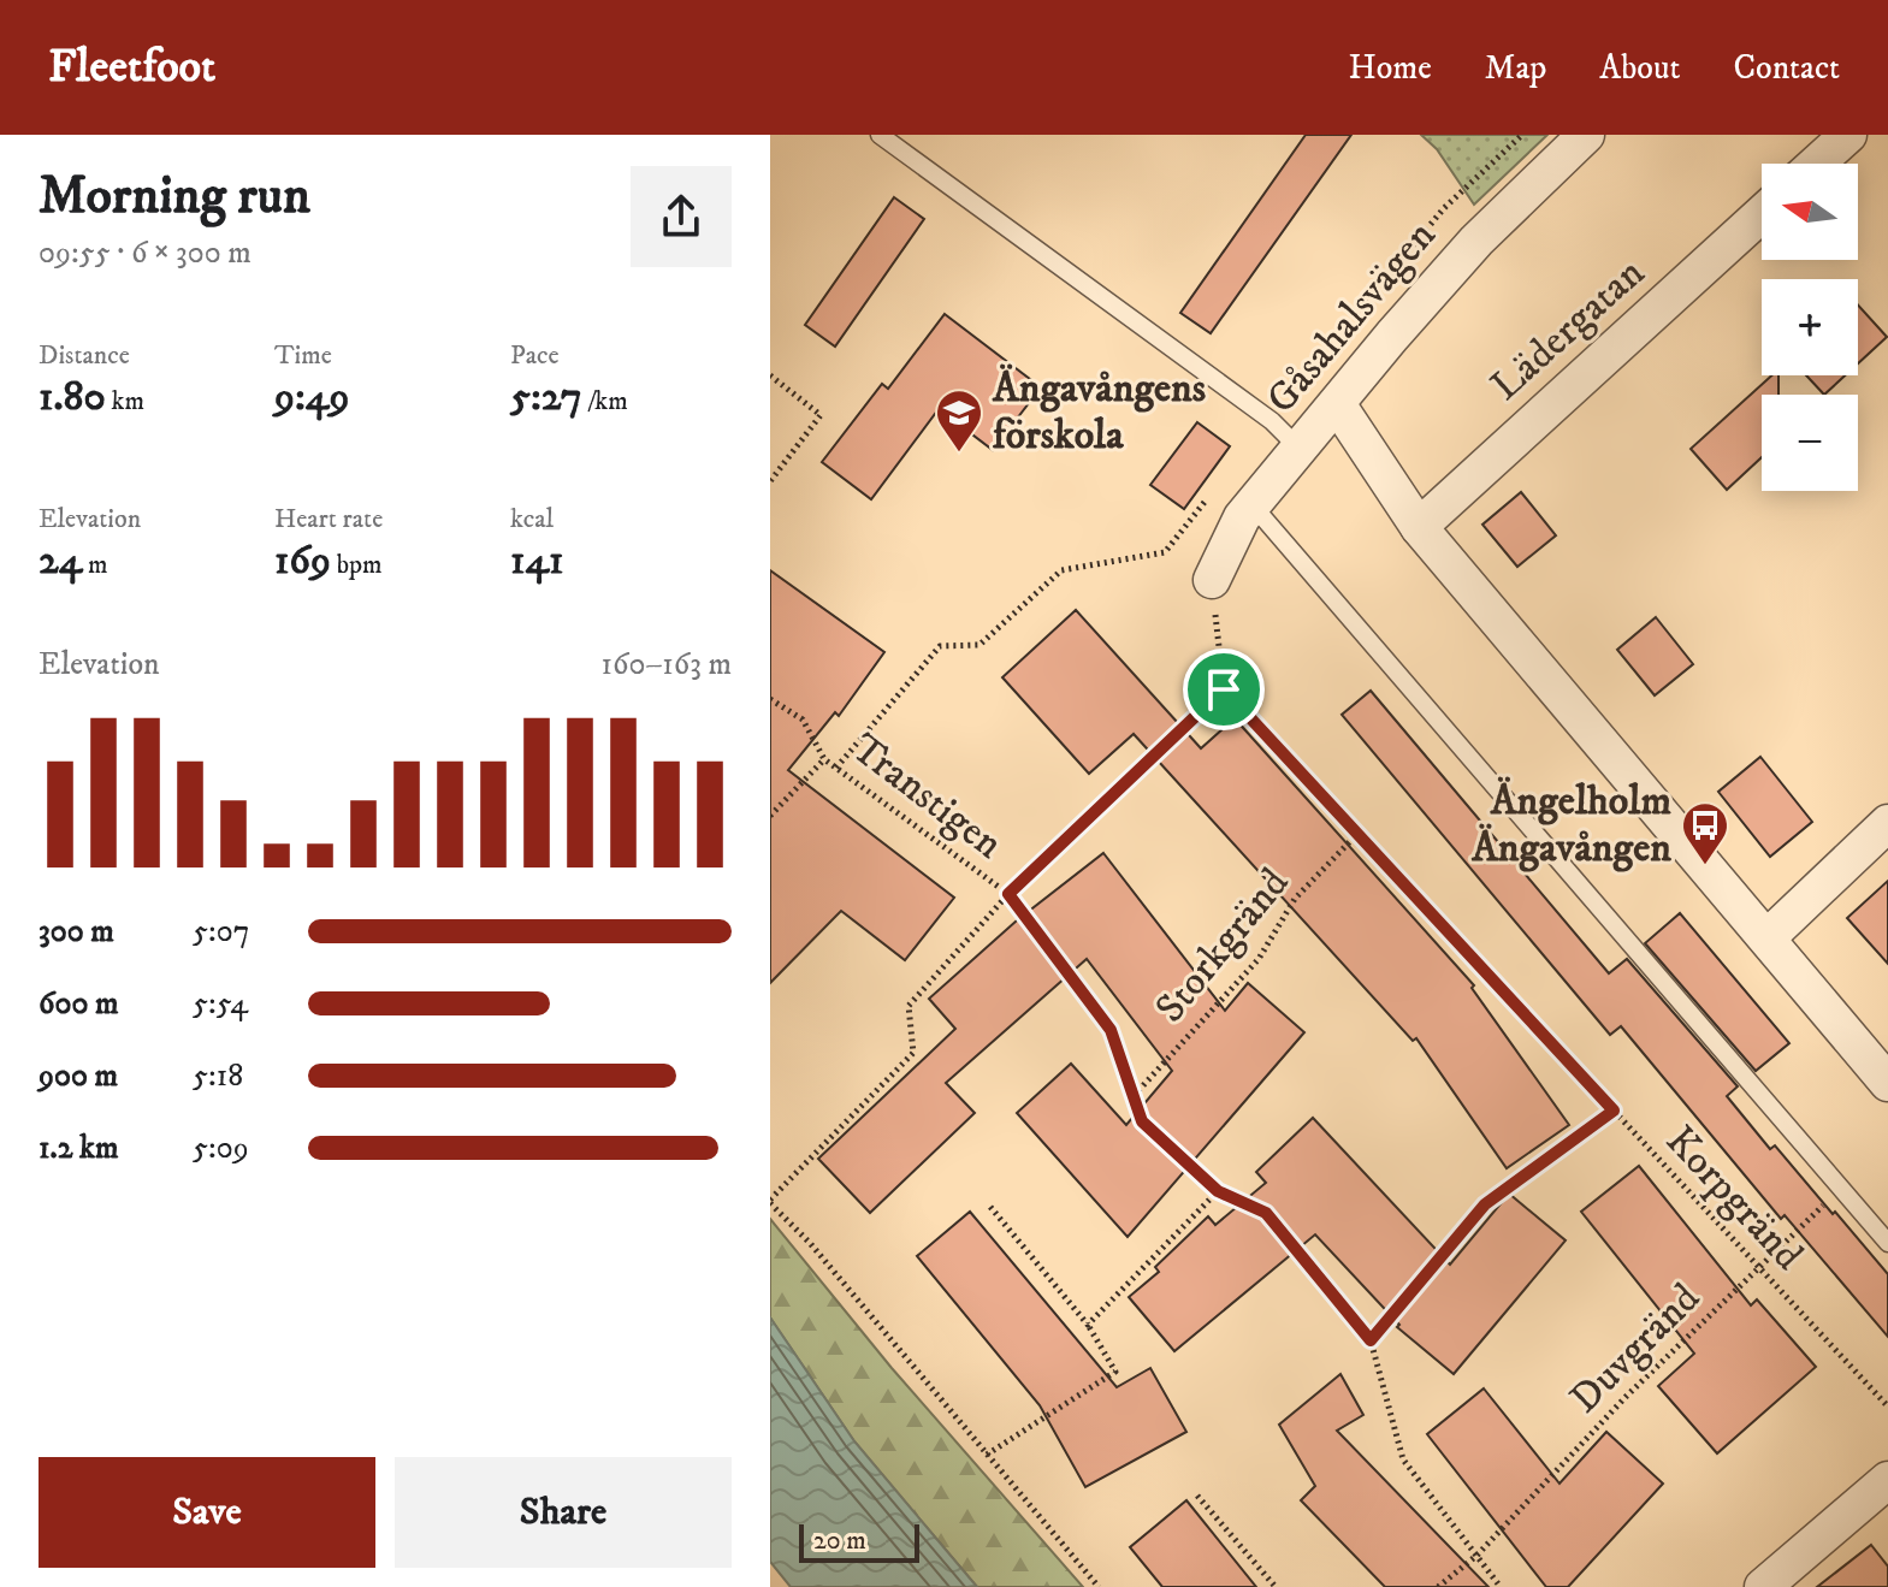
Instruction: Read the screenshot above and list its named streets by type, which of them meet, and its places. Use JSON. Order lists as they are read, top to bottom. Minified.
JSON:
{"streets":{"street":["Gåsahalsvägen","Lädergatan"],"path":["Transtigen","Storkgränd","Korpgränd","Duvgränd"]},"crossings":[["Transtigen","Storkgränd"],["Transtigen","Duvgränd"],["Storkgränd","Korpgränd"],["Korpgränd","Duvgränd"]],"places":{"school or university":["Ängavångens förskola"],"bus stop":["Ängelholm Ängavången"]},"scale_bar":"20 m","north":"left","page":{"header":"Fleetfoot","nav":["Home","Map","About","Contact"],"heading":["Morning run","09:55 · 6 × 300 m"],"map_buttons":["+","−"],"stats":[["Distance","1.80 km"],["Time","9:49"],["Pace","5:27 /km"],["Elevation","24 m"],["Heart rate","169 bpm"],["kcal","141"]],"chart":["Elevation","160–163 m"],"list":[{"name":"300 m","note":"5:07"},{"name":"600 m","note":"5:54"},{"name":"900 m","note":"5:18"},{"name":"1.2 km","note":"5:09"}],"buttons":["Save","Share"],"scale":"20 m"}}
